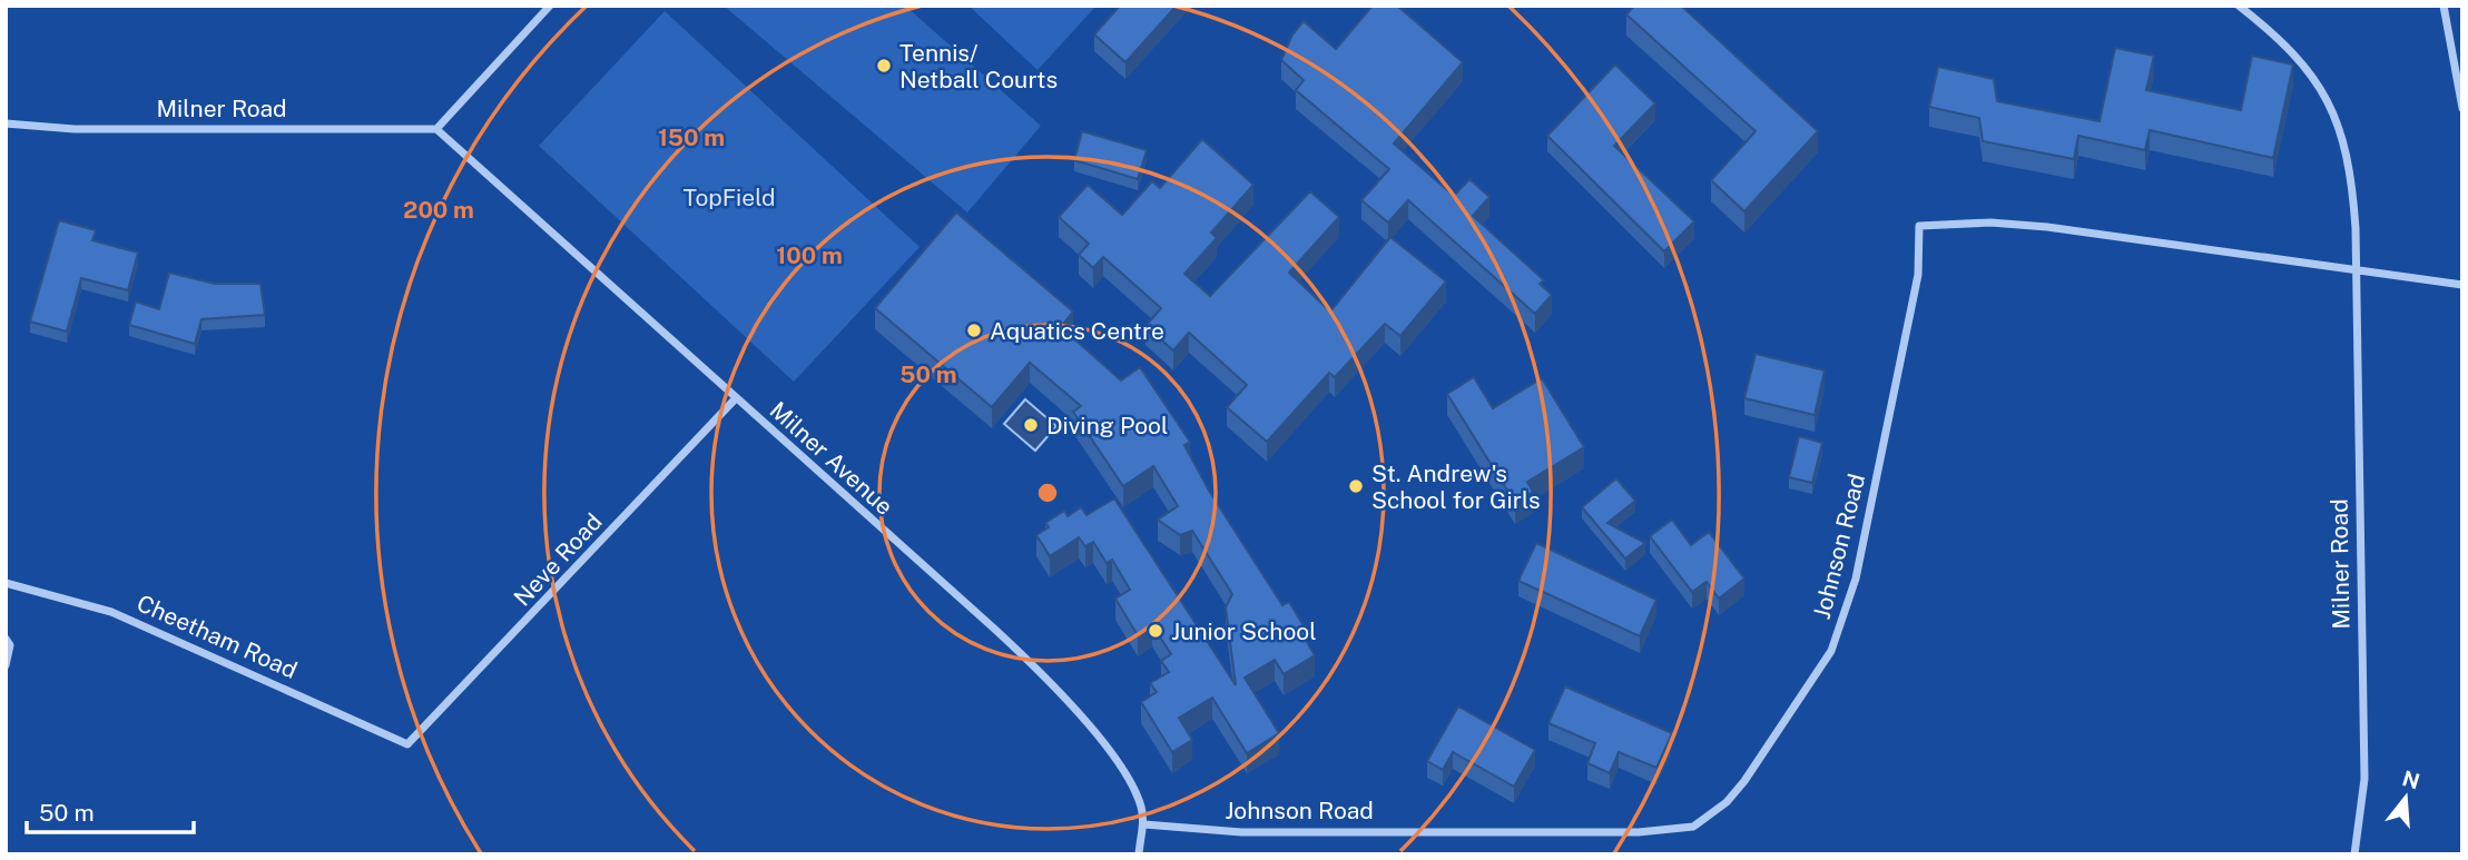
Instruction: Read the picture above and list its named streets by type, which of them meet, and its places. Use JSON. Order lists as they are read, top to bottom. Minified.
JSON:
{"streets":{"street":["Milner Road","Milner Avenue","Johnson Road","Neve Road","Cheetham Road"]},"crossings":[["Milner Road","Milner Avenue"],["Milner Road","Johnson Road"],["Milner Avenue","Johnson Road"],["Milner Avenue","Neve Road"],["Neve Road","Cheetham Road"]],"parks":["TopField"],"places":["Tennis/ Netball Courts","Aquatics Centre","Diving Pool","St. Andrew's School for Girls","Junior School"],"scale_bar":"50 m","north":"top","rings":["150 m","200 m","100 m","50 m"]}
